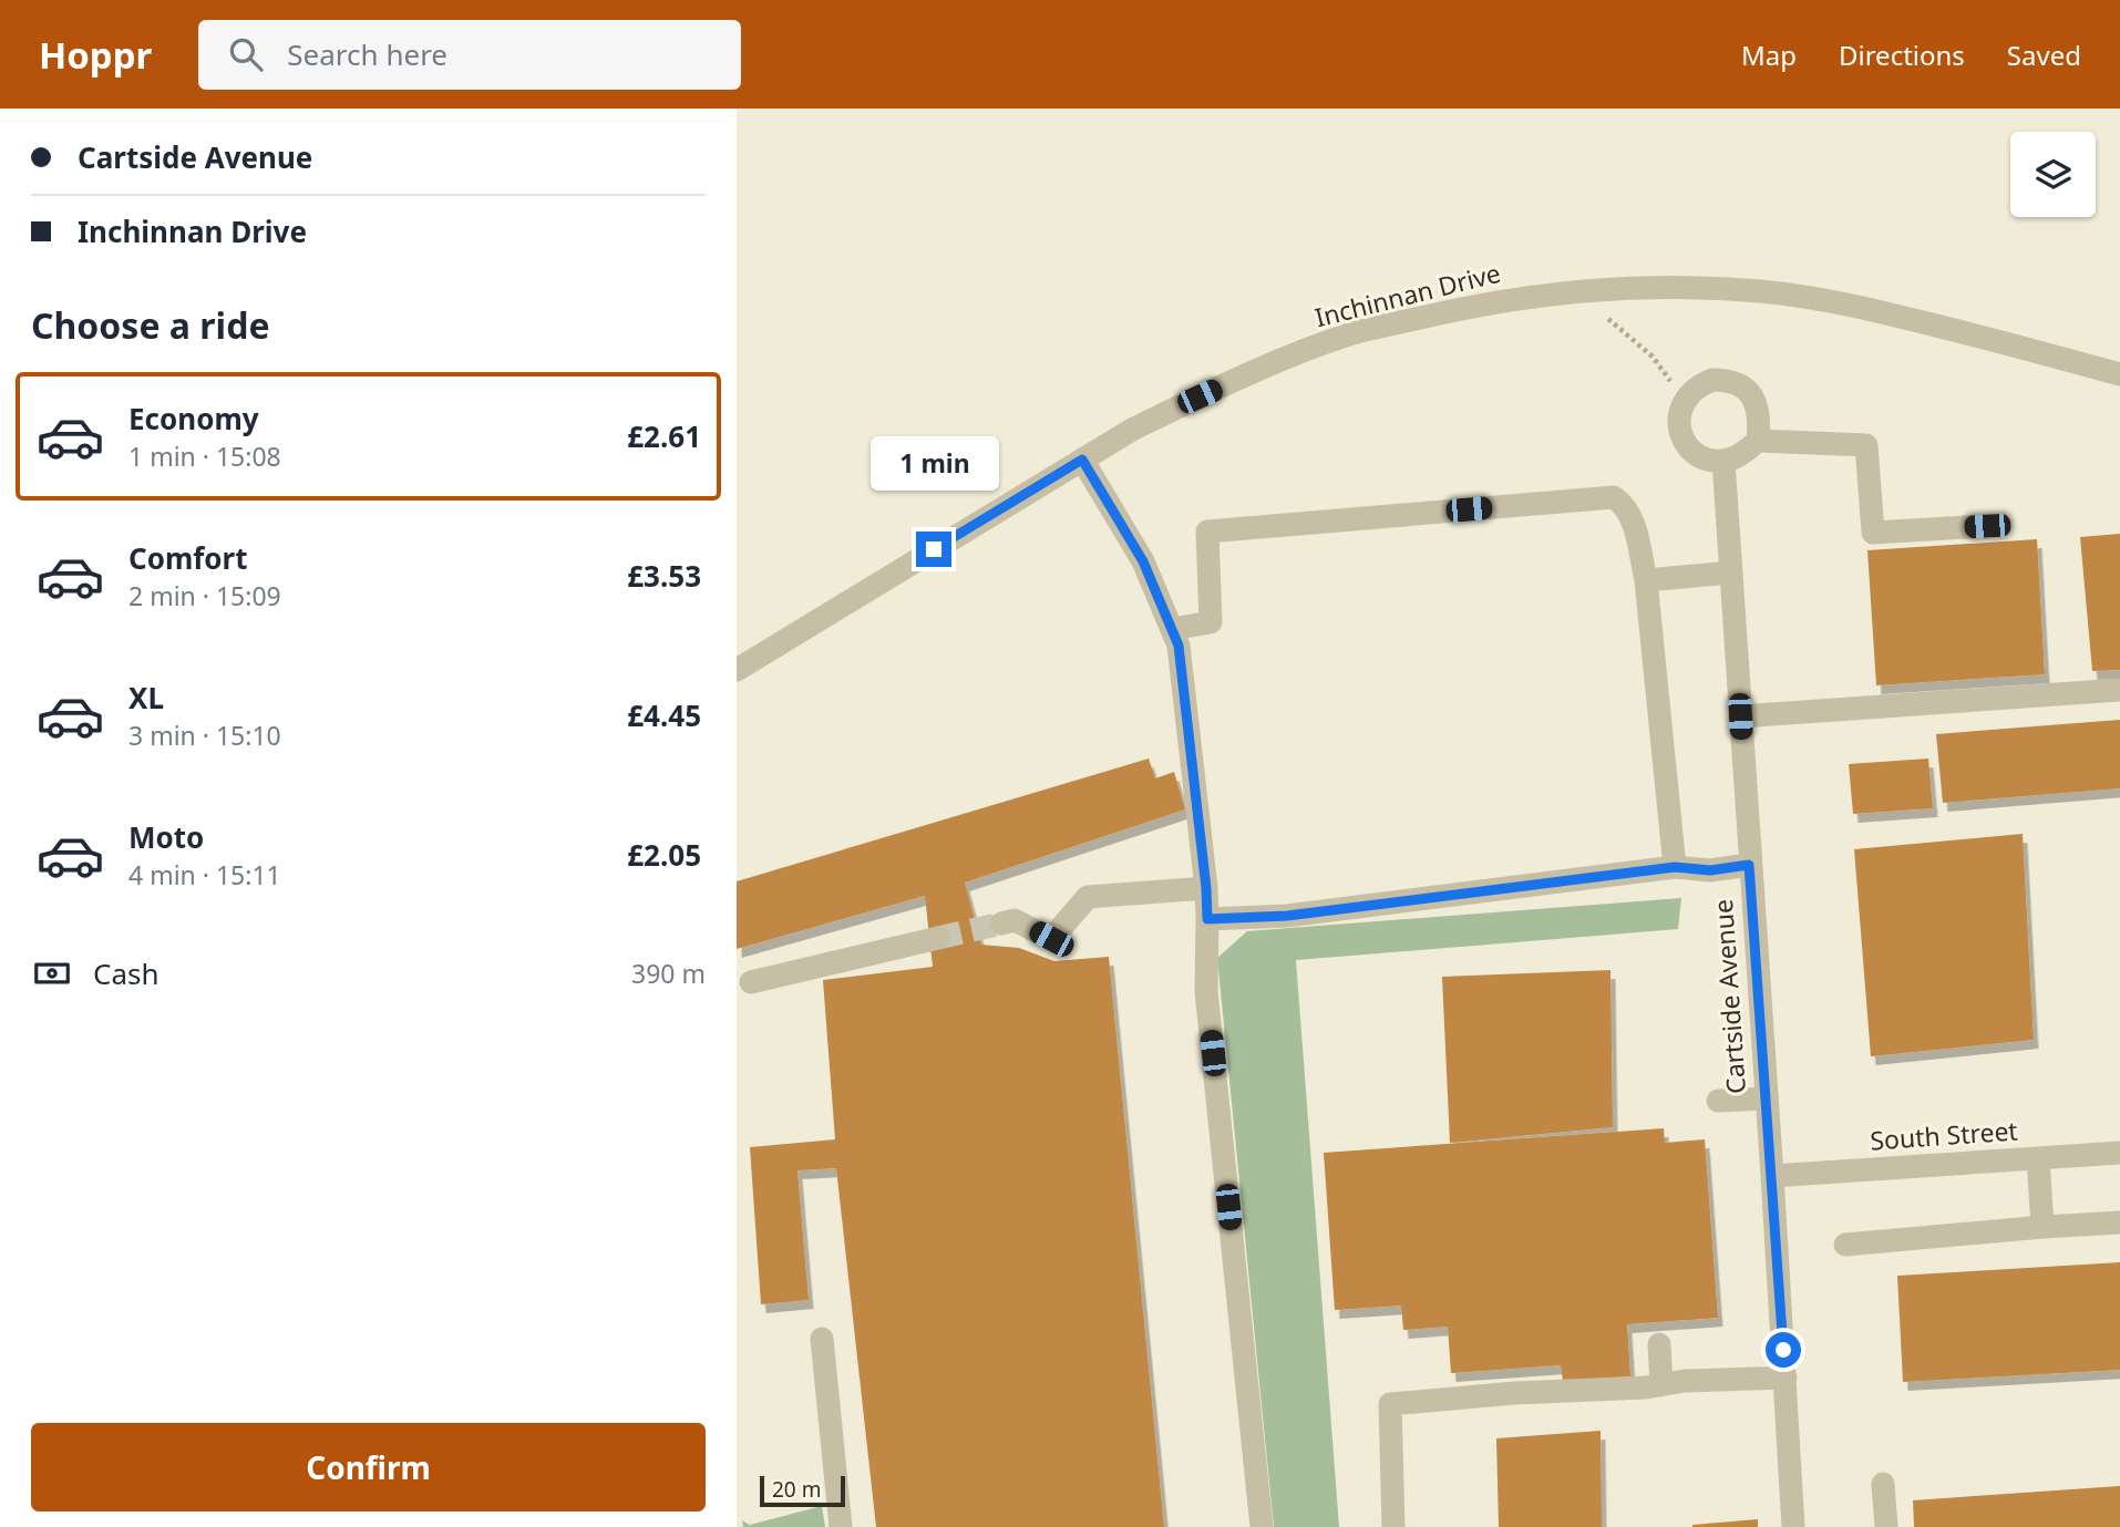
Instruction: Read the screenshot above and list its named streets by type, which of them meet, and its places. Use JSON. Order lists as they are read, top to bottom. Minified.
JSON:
{"streets":{"street":["Inchinnan Drive","Cartside Avenue","South Street"]},"crossings":[["Cartside Avenue","South Street"]],"scale_bar":"20 m","page":{"header":"Hoppr","search":"Search here","nav":["Map","Directions","Saved"],"banner":["Cartside Avenue","Inchinnan Drive"],"heading":"Choose a ride","list":[{"name":"Economy","note":"1 min · 15:08","value":"£2.61"},{"name":"Comfort","note":"2 min · 15:09","value":"£3.53"},{"name":"XL","note":"3 min · 15:10","value":"£4.45"},{"name":"Moto","note":"4 min · 15:11","value":"£2.05"}],"bubble":"1 min","pay":["Cash","390 m"],"buttons":"Confirm","scale":"20 m"}}
